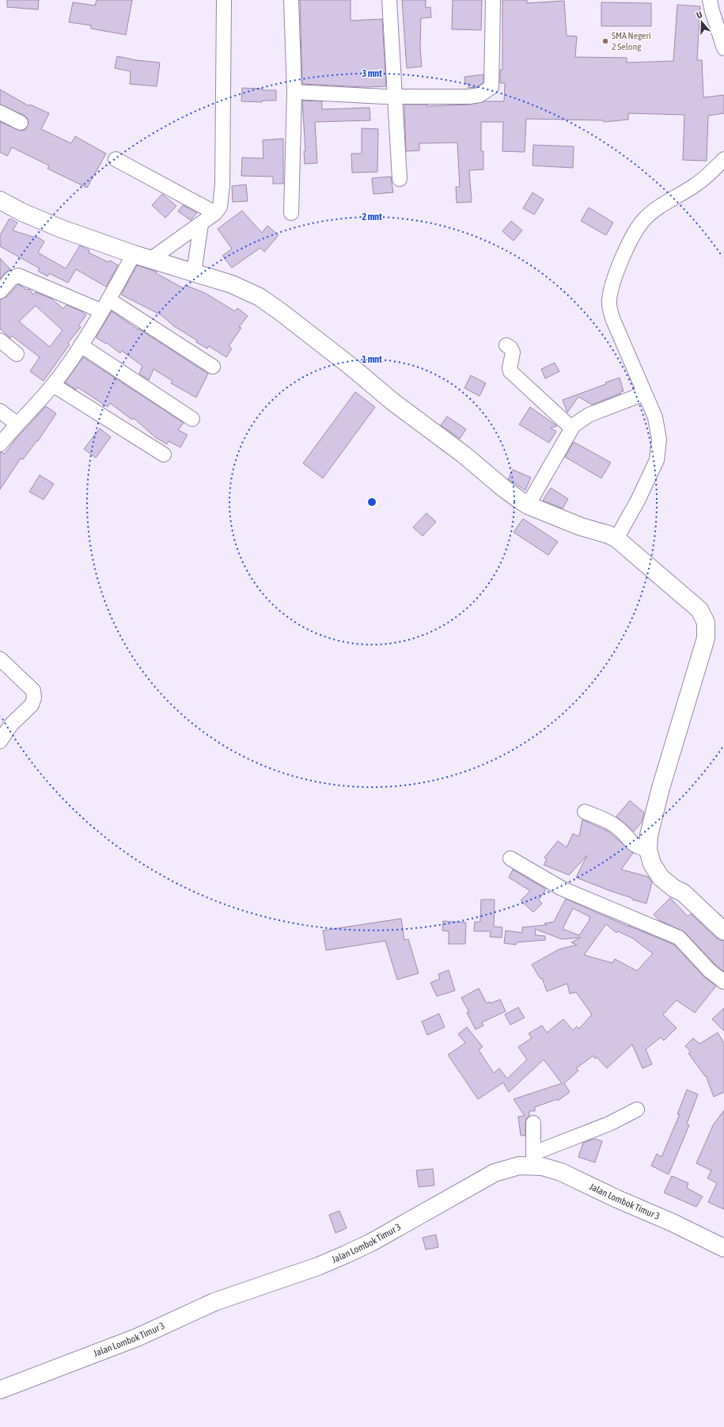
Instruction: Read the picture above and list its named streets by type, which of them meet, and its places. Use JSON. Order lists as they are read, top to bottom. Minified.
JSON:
{"streets":{"street":["Jalan Lombok Timur 3"]},"places":["SMA Negeri 2 Selong"],"north":"top","rings":["3 mnt","2 mnt","1 mnt"]}
